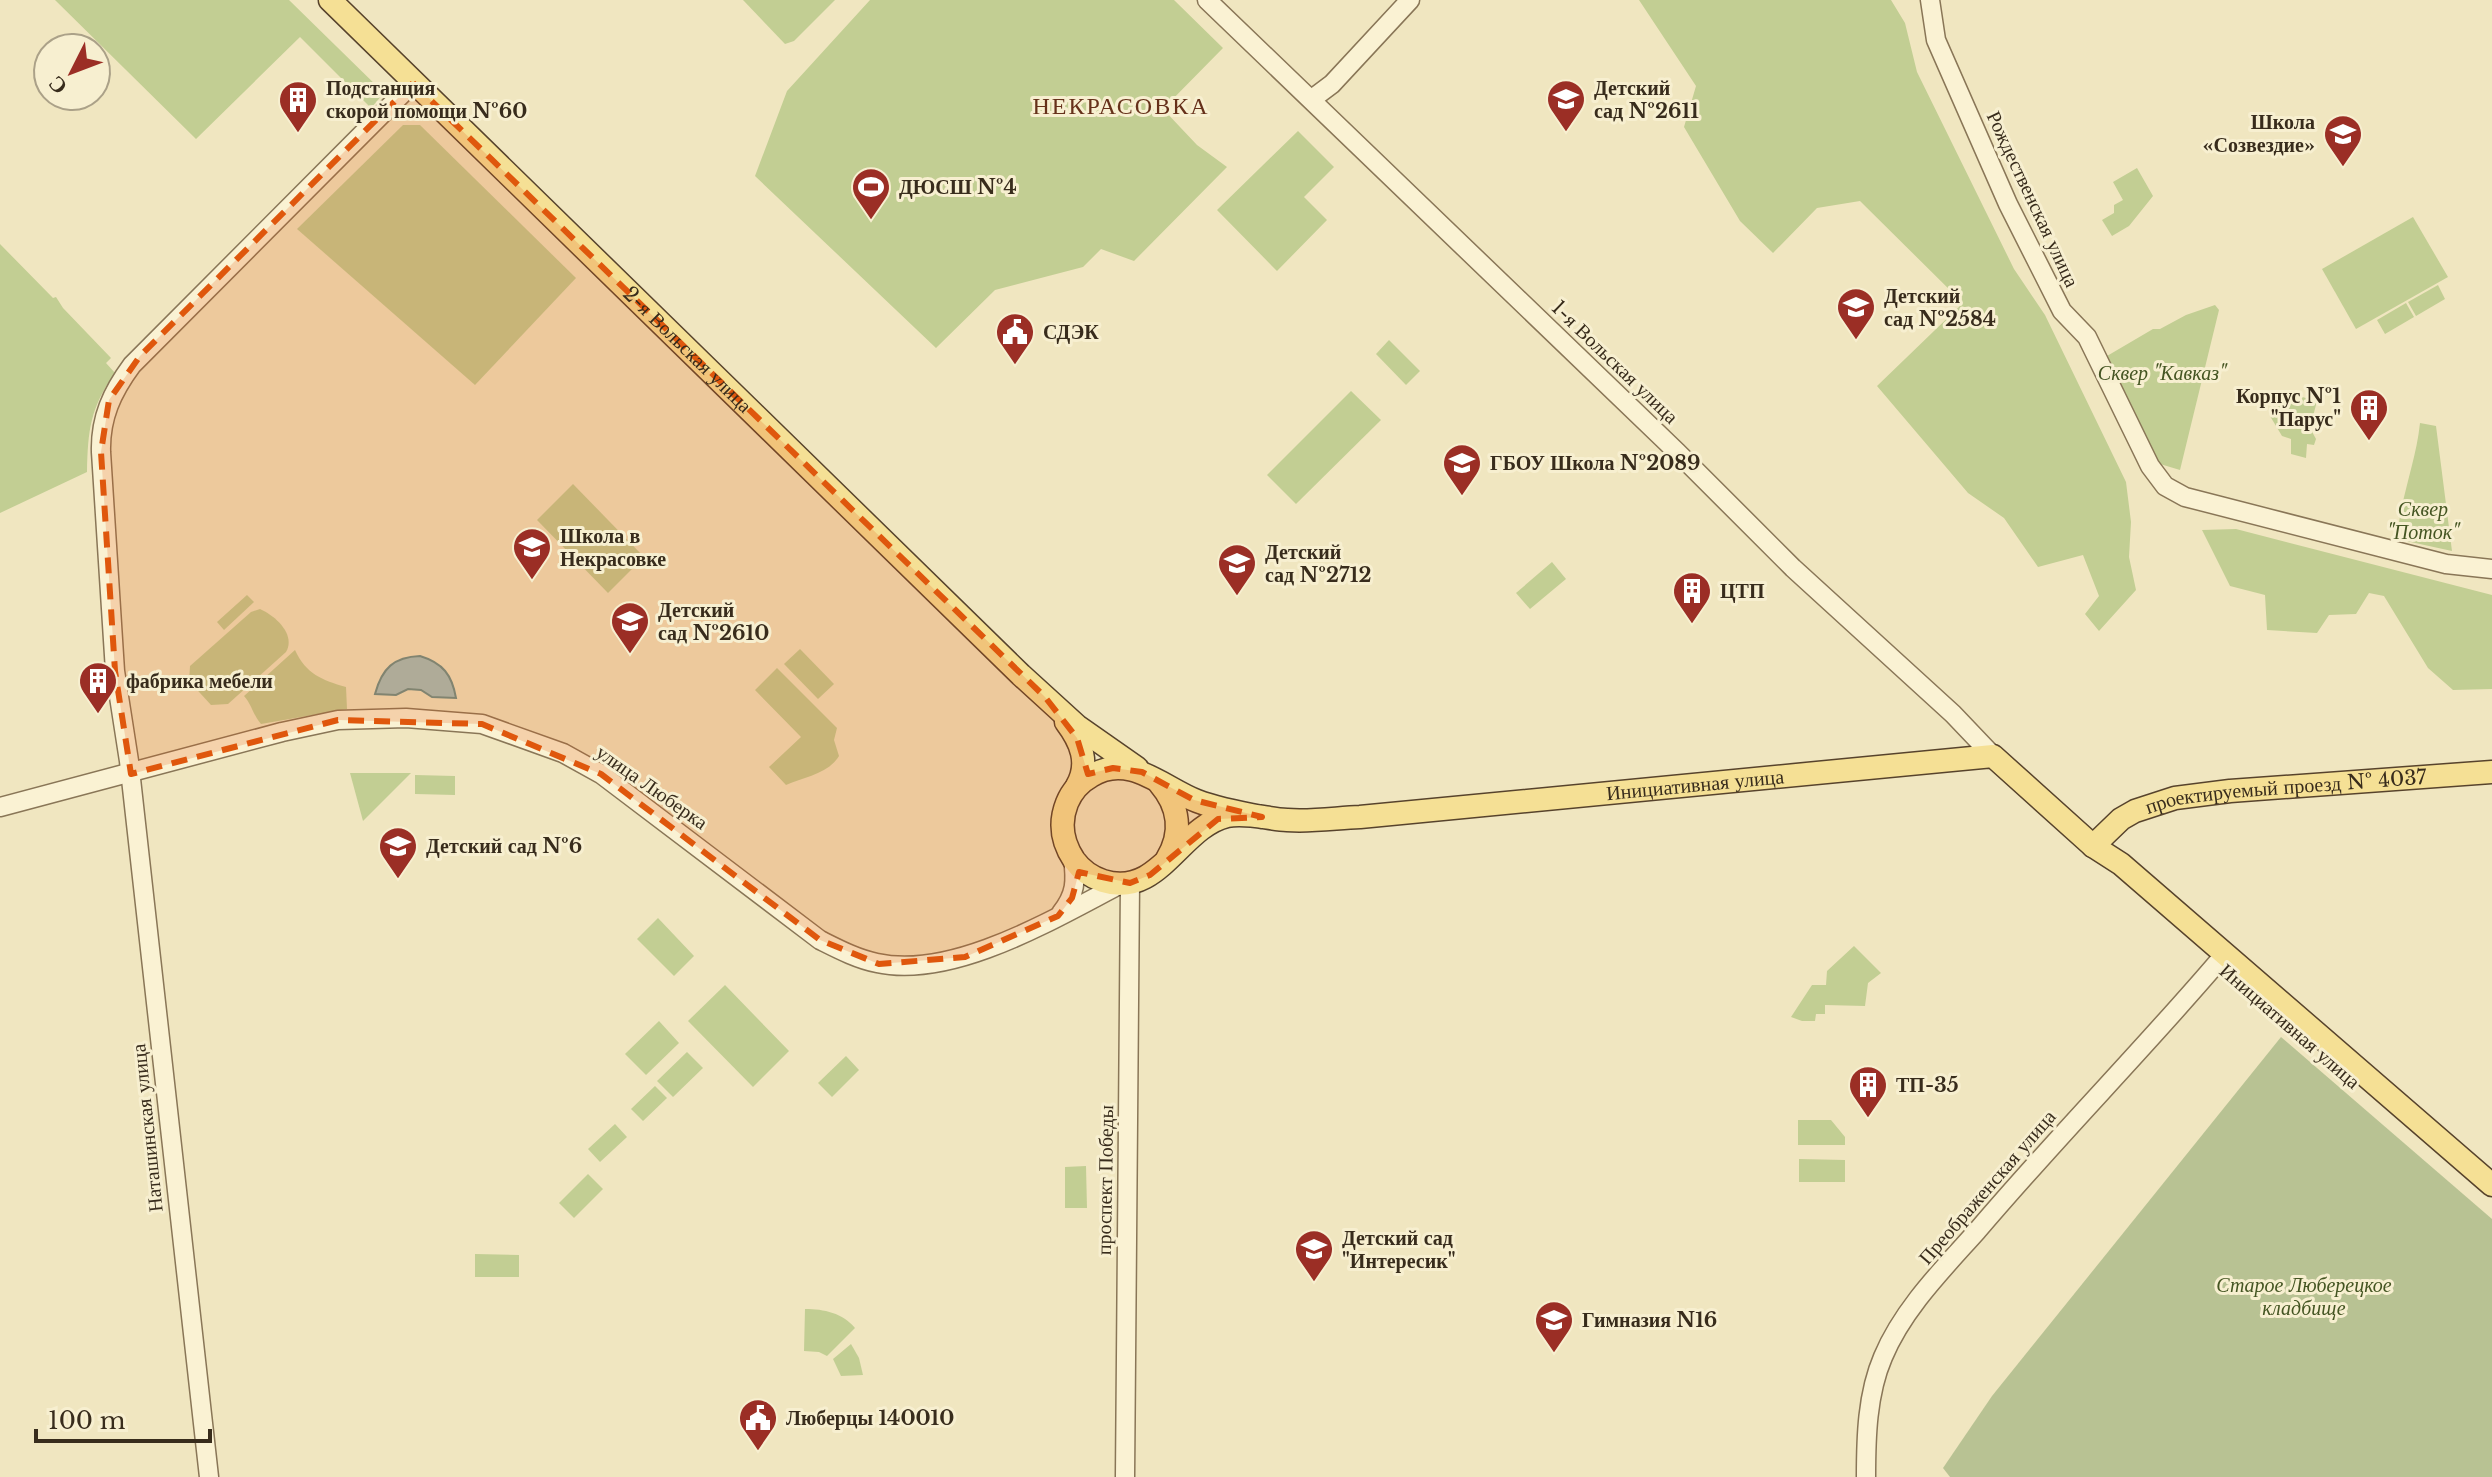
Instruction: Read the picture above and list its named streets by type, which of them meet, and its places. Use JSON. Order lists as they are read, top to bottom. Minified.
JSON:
{"streets":{"main road":["2-я Вольская улица","Инициативная улица","проектируемый проезд № 4037"],"street":["Рождественская улица","1-я Вольская улица","улица Люберка","Наташинская улица","проспект Победы","Преображенская улица"]},"crossings":[["2-я Вольская улица","Инициативная улица"],["2-я Вольская улица","улица Люберка"],["2-я Вольская улица","Наташинская улица"],["2-я Вольская улица","проспект Победы"],["1-я Вольская улица","Инициативная улица"],["Инициативная улица","улица Люберка"],["Инициативная улица","проектируемый проезд № 4037"],["Инициативная улица","проспект Победы"],["Инициативная улица","Преображенская улица"],["улица Люберка","Наташинская улица"],["улица Люберка","проспект Победы"]],"districts":["НЕКРАСОВКА"],"parks":["Сквер \"Кавказ\"","Сквер \"Поток\"","Старое Люберецкое кладбище"],"places":{"school or university":["Детский сад №2611","Школа «Созвездие»","Детский сад №2584","ГБОУ Школа №2089","Школа в Некрасовке","Детский сад №2712","Детский сад №2610","Детский сад №6","Детский сад \"Интересик\"","Гимназия N16"],"building":["Подстанция скорой помощи №60","Корпус №1 \"Парус\"","ЦТП","фабрика мебели","ТП-35"],"sports":["ДЮСШ №4"],"public building":["СДЭК","Люберцы 140010"]},"scale_bar":"100 m","north":"bottom left"}
